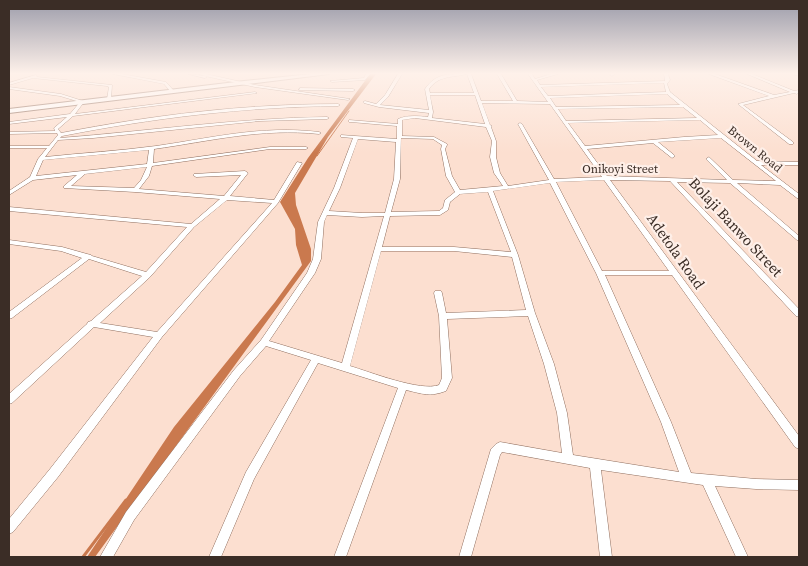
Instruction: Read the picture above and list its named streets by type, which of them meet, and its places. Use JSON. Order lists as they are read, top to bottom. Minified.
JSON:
{"streets":{"street":["Brown Road","Onikoyi Street","Bolaji Banwo Street","Adetola Road"]},"crossings":[["Brown Road","Onikoyi Street"],["Onikoyi Street","Bolaji Banwo Street"],["Onikoyi Street","Adetola Road"]]}
